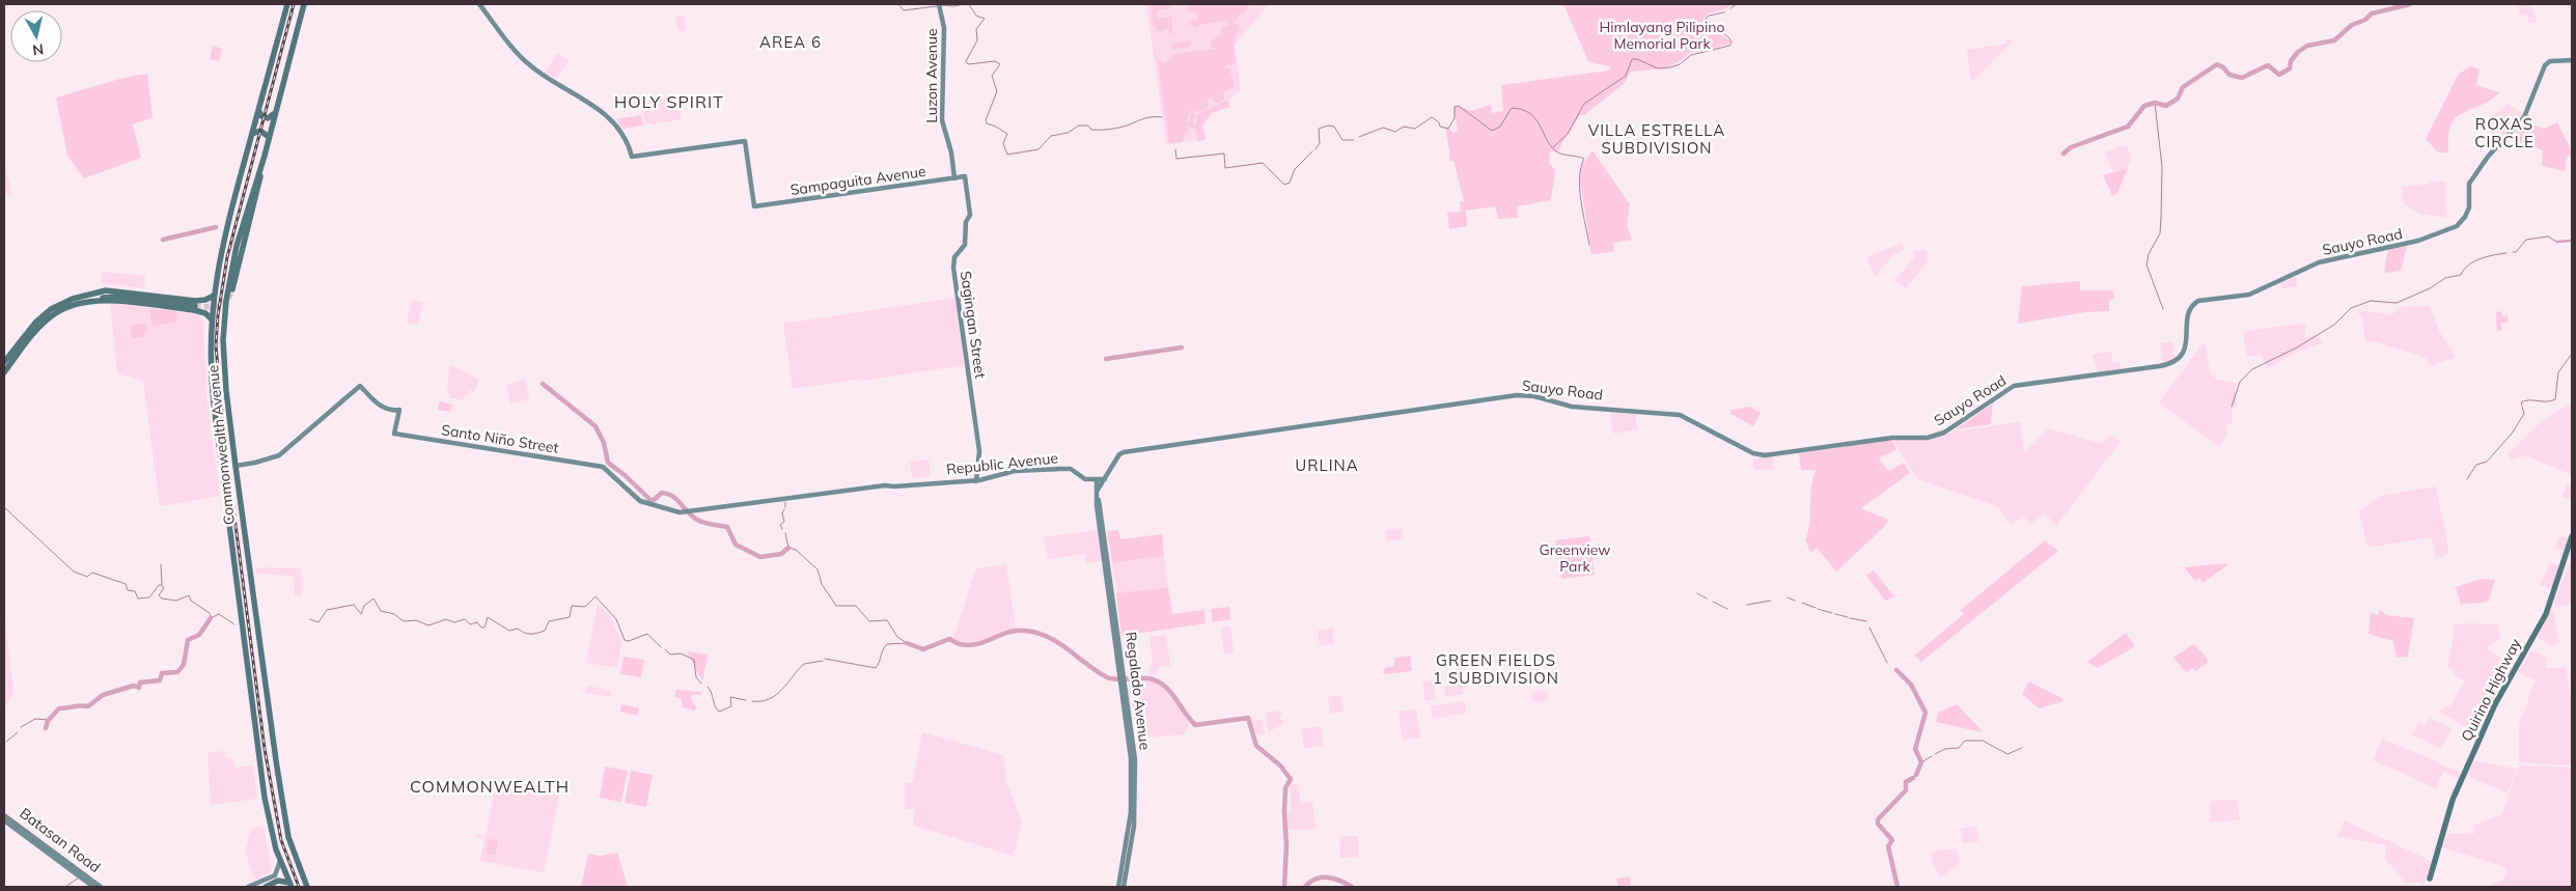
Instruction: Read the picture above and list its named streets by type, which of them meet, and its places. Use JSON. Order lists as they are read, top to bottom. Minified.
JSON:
{"streets":{"main road":["Luzon Avenue","Sampaguita Avenue","Sauyo Road","Sagingan Street","Santo Niño Street","Commonwealth Avenue","Republic Avenue","Quirino Highway","Regalado Avenue","Batasan Road"]},"crossings":[["Luzon Avenue","Sampaguita Avenue"],["Sampaguita Avenue","Sagingan Street"],["Sauyo Road","Republic Avenue"],["Sagingan Street","Republic Avenue"],["Santo Niño Street","Commonwealth Avenue"],["Santo Niño Street","Republic Avenue"],["Republic Avenue","Regalado Avenue"]],"districts":["AREA 6","HOLY SPIRIT","ROXAS CIRCLE","VILLA ESTRELLA SUBDIVISION","URLINA","GREEN FIELDS 1 SUBDIVISION","COMMONWEALTH"],"parks":["Himlayang Pilipino Memorial Park","Greenview Park"],"north":"bottom"}
